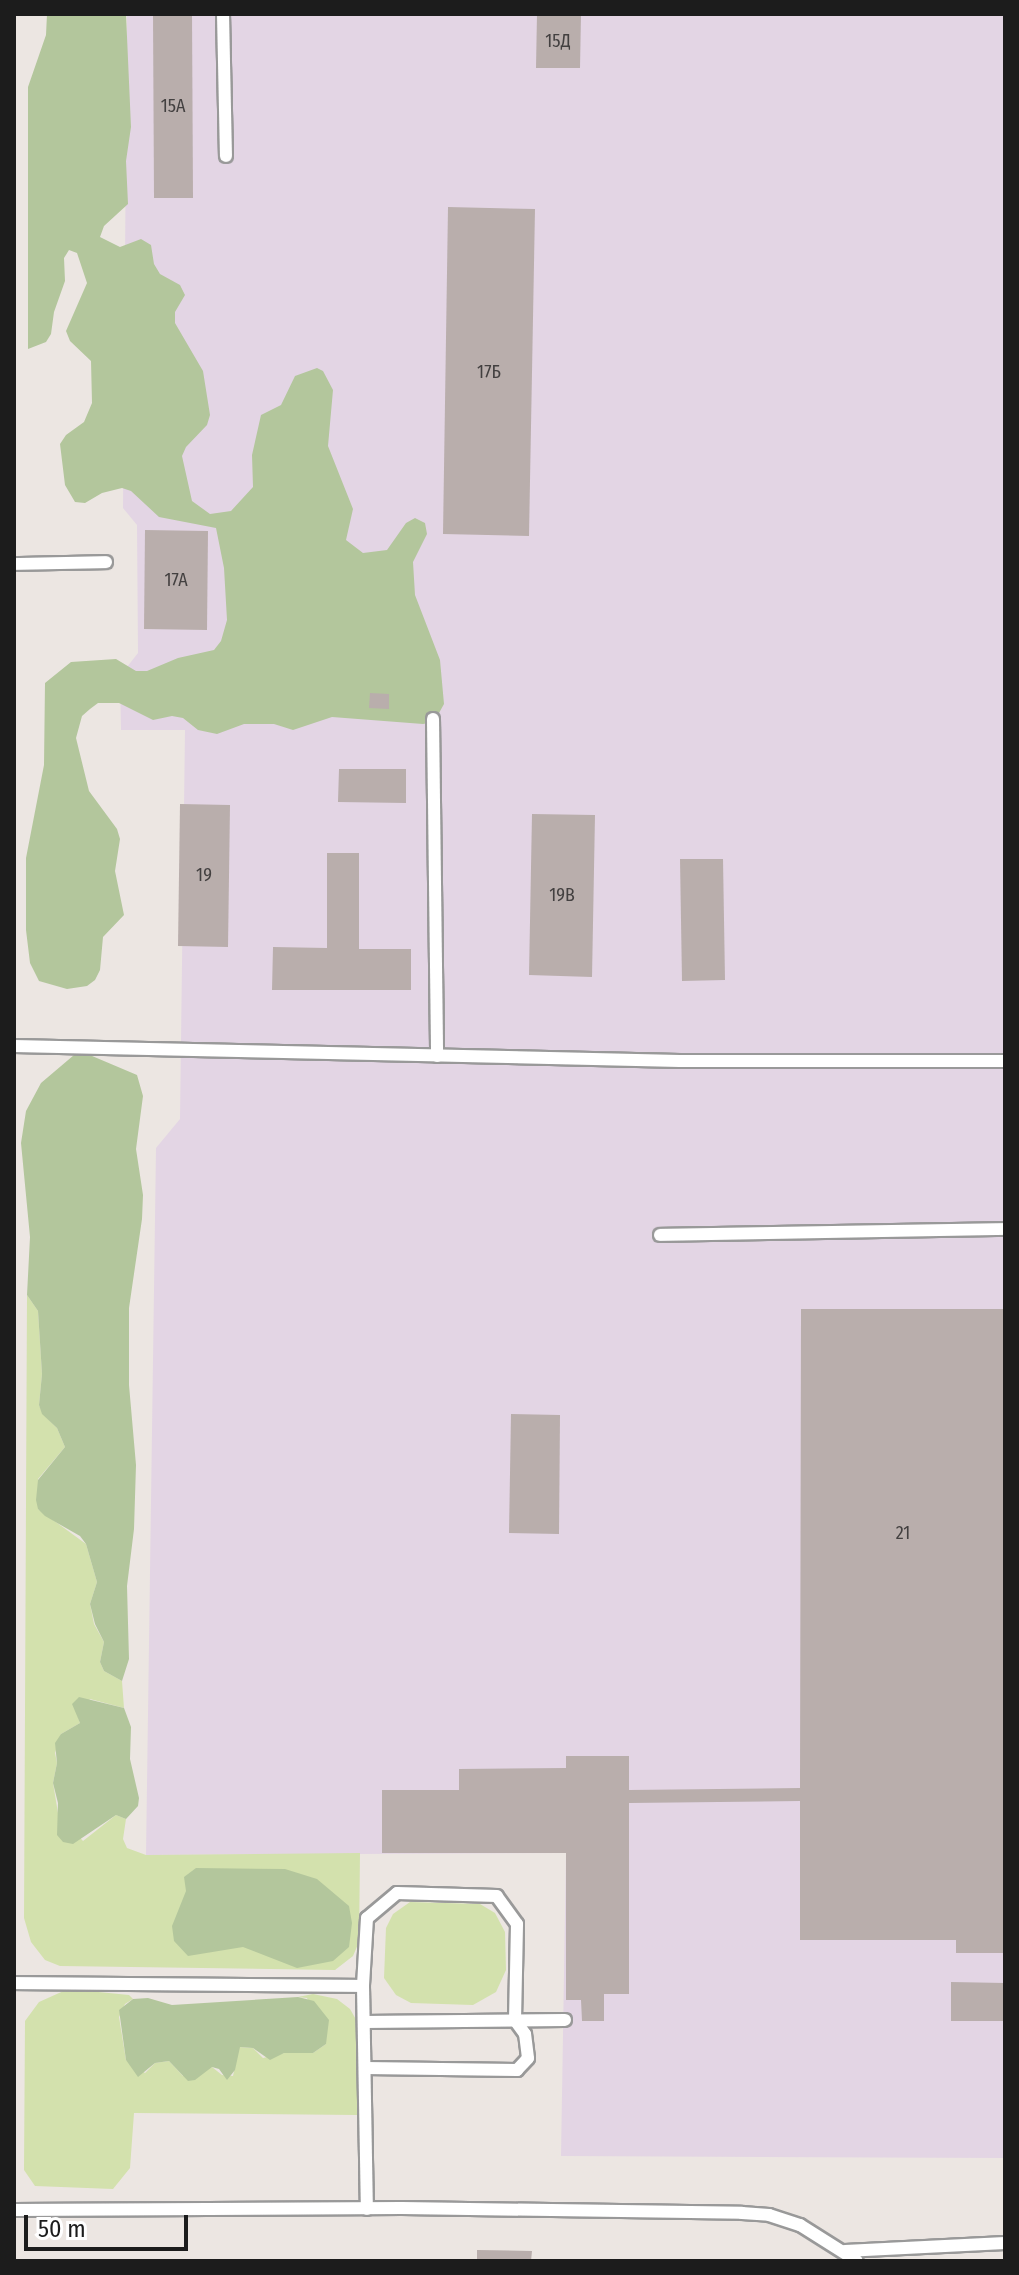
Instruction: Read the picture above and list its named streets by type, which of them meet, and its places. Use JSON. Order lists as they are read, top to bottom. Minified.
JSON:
{"house_numbers":["15Д","15А","17Б","17А","19","19В","21"],"scale_bar":"50 m"}
